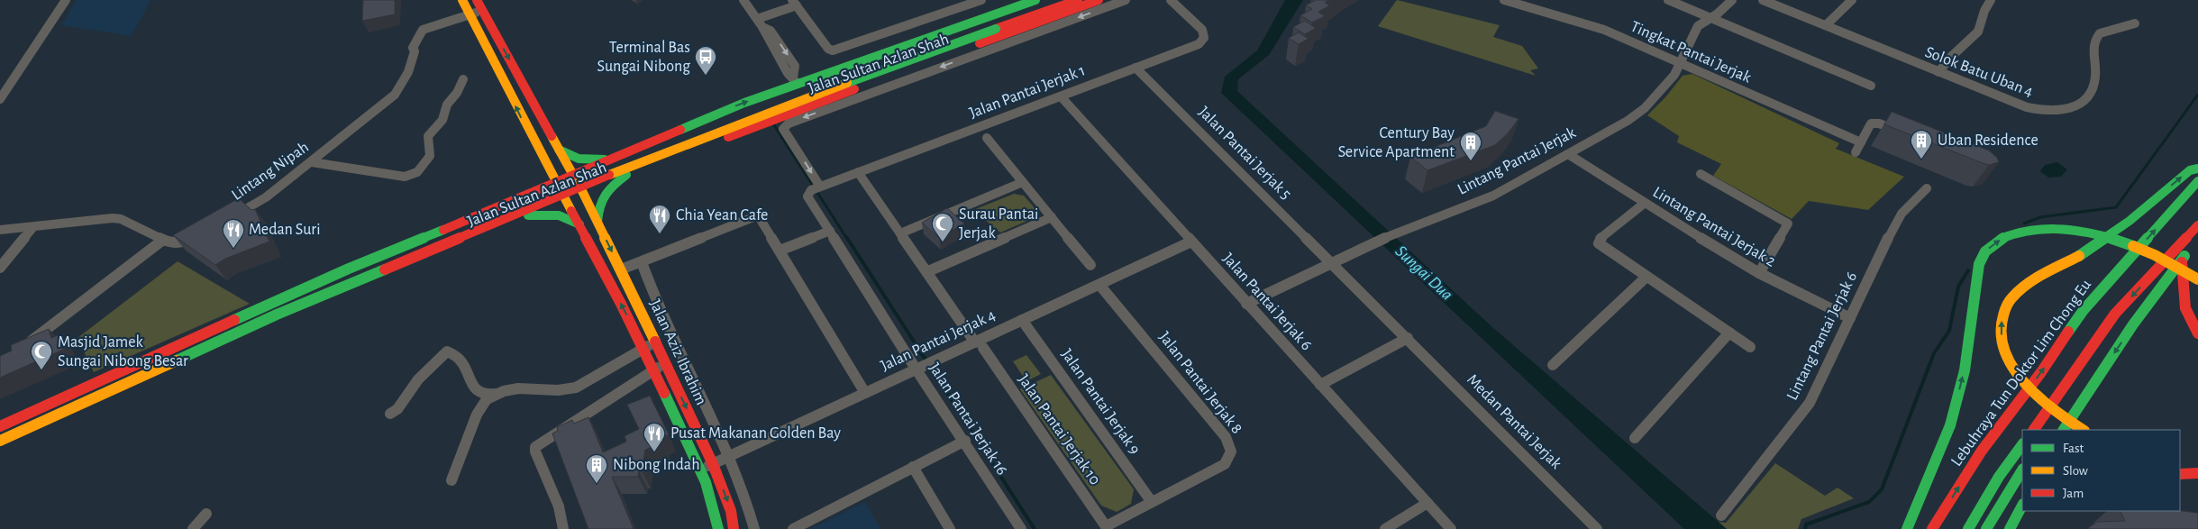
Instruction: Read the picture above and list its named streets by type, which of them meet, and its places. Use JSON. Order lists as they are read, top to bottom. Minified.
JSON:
{"streets":{"main road":["Jalan Sultan Azlan Shah","Jalan Aziz Ibrahim","Lebuhraya Tun Doktor Lim Chong Eu"],"street":["Tingkat Pantai Jerjak","Solok Batu Uban 4","Jalan Pantai Jerjak 1","Jalan Pantai Jerjak 5","Lintang Pantai Jerjak","Lintang Nipah","Lintang Pantai Jerjak 2","Jalan Pantai Jerjak 6","Lintang Pantai Jerjak 6","Jalan Pantai Jerjak 4","Jalan Pantai Jerjak 8","Jalan Pantai Jerjak 9","Jalan Pantai Jerjak 16","Medan Pantai Jerjak","Jalan Pantai Jerjak 10"]},"crossings":[["Tingkat Pantai Jerjak","Lintang Pantai Jerjak"],["Jalan Sultan Azlan Shah","Jalan Aziz Ibrahim"],["Jalan Pantai Jerjak 1","Jalan Pantai Jerjak 5"],["Jalan Pantai Jerjak 1","Jalan Pantai Jerjak 6"],["Jalan Pantai Jerjak 1","Jalan Pantai Jerjak 16"],["Jalan Pantai Jerjak 1","Jalan Pantai Jerjak 10"],["Jalan Pantai Jerjak 5","Lintang Pantai Jerjak"],["Jalan Pantai Jerjak 5","Medan Pantai Jerjak"],["Lintang Pantai Jerjak","Lintang Pantai Jerjak 2"],["Lintang Pantai Jerjak","Jalan Pantai Jerjak 6"],["Lintang Pantai Jerjak","Medan Pantai Jerjak"],["Lintang Nipah","Jalan Aziz Ibrahim"],["Lintang Pantai Jerjak 2","Lintang Pantai Jerjak 6"],["Jalan Pantai Jerjak 6","Jalan Pantai Jerjak 4"],["Jalan Pantai Jerjak 4","Jalan Aziz Ibrahim"],["Jalan Pantai Jerjak 4","Jalan Pantai Jerjak 8"],["Jalan Pantai Jerjak 4","Jalan Pantai Jerjak 9"],["Jalan Pantai Jerjak 4","Jalan Pantai Jerjak 16"],["Jalan Pantai Jerjak 4","Jalan Pantai Jerjak 10"],["Jalan Pantai Jerjak 8","Jalan Pantai Jerjak 9"],["Jalan Pantai Jerjak 8","Jalan Pantai Jerjak 10"]],"water":["Sungai Dua"],"places":{"bus stop":["Terminal Bas Sungai Nibong"],"building":["Uban Residence","Century Bay Service Apartment","Nibong Indah"],"restaurant":["Chia Yean Cafe","Medan Suri","Pusat Makanan Golden Bay"],"mosque":["Surau Pantai Jerjak","Masjid Jamek Sungai Nibong Besar"]},"legend":["Fast","Slow","Jam"]}
